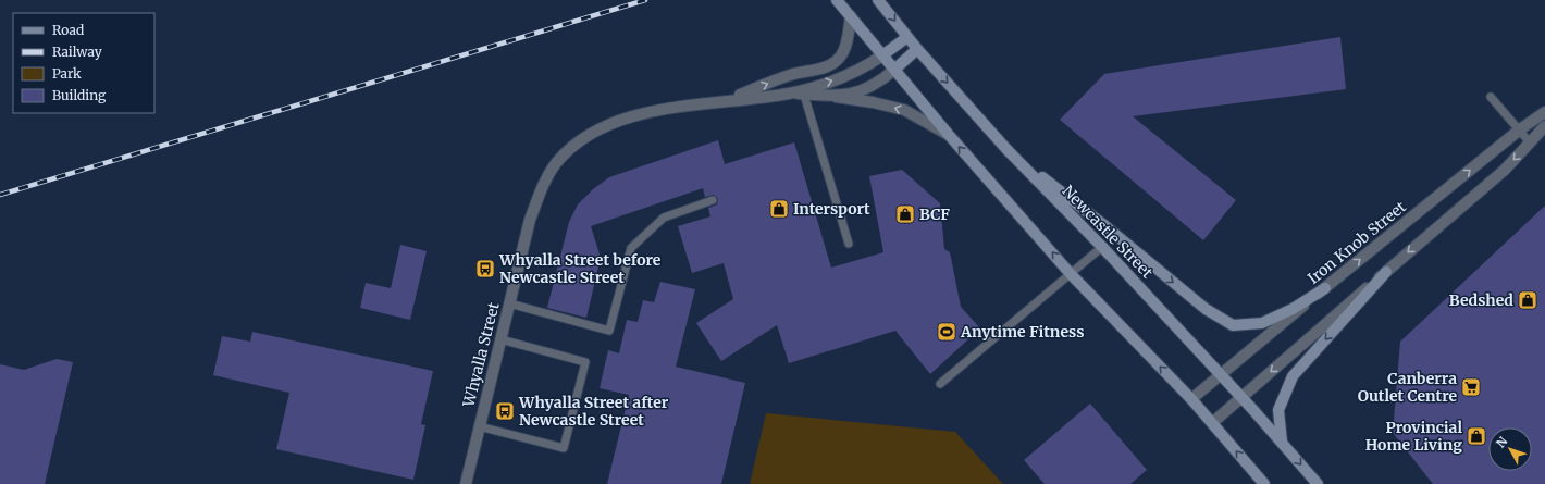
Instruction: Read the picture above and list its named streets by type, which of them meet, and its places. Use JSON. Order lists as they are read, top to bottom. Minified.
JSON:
{"streets":{"main road":["Newcastle Street","Whyalla Street"],"street":["Iron Knob Street"]},"crossings":[["Newcastle Street","Iron Knob Street"],["Newcastle Street","Whyalla Street"]],"places":{"shop":["Intersport","BCF","Bedshed","Provincial Home Living"],"bus stop":["Whyalla Street before Newcastle Street","Whyalla Street after Newcastle Street"],"sports":["Anytime Fitness"],"supermarket":["Canberra Outlet Centre"]},"legend":["Road","Railway","Park","Building"],"north":"top left"}
